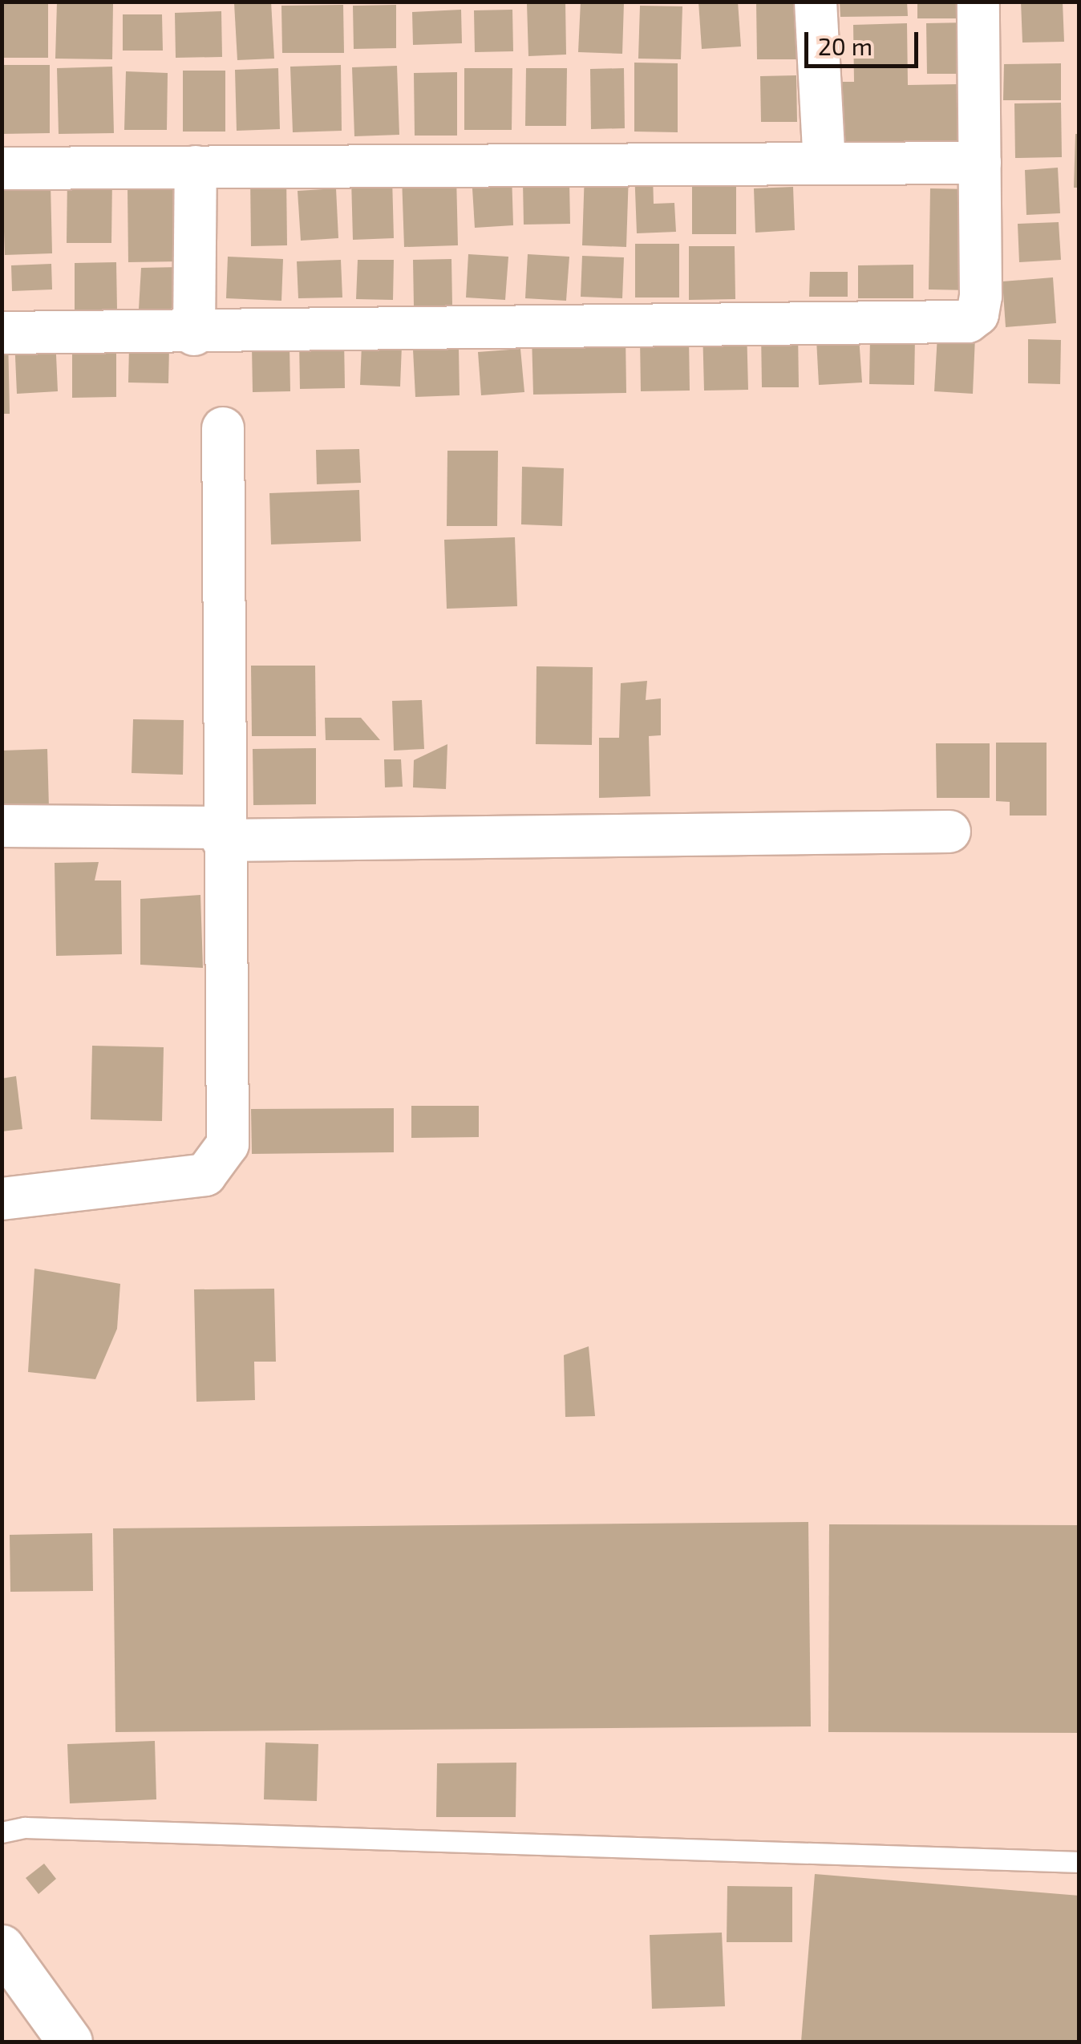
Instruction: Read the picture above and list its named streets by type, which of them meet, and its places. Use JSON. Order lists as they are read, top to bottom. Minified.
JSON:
{"scale_bar":"20 m"}
